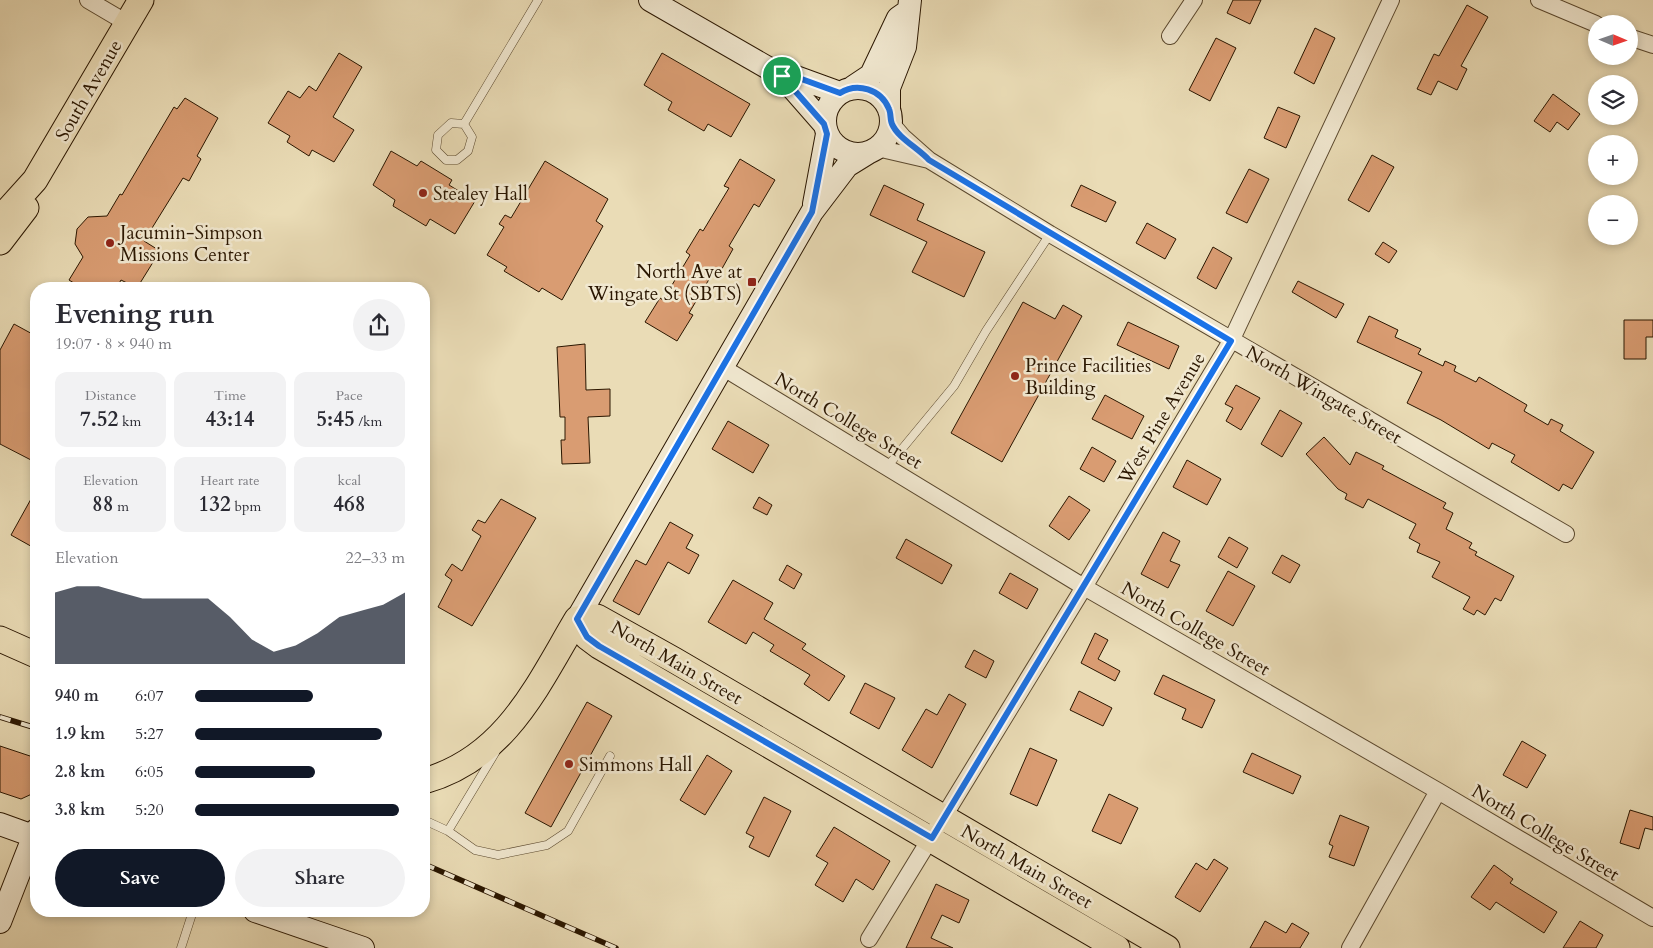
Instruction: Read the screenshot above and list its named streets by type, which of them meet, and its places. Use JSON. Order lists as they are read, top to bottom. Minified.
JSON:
{"streets":{"main road":["South Avenue","North Main Street"],"street":["North Wingate Street","West Pine Avenue","North College Street"]},"crossings":[["North Wingate Street","West Pine Avenue"],["West Pine Avenue","North College Street"],["West Pine Avenue","North Main Street"]],"places":{"other":["Stealey Hall","Jacumin-Simpson Missions Center","Prince Facilities Building","Simmons Hall"],"transit":["North Ave at Wingate St (SBTS)"]},"north":"right","page":{"map_buttons":["+","−"],"heading":["Evening run","19:07 · 8 × 940 m"],"stats":[["Distance","7.52 km"],["Time","43:14"],["Pace","5:45 /km"],["Elevation","88 m"],["Heart rate","132 bpm"],["kcal","468"]],"chart":["Elevation","22–33 m"],"list":[{"name":"940 m","note":"6:07"},{"name":"1.9 km","note":"5:27"},{"name":"2.8 km","note":"6:05"},{"name":"3.8 km","note":"5:20"}],"buttons":["Save","Share"]}}
